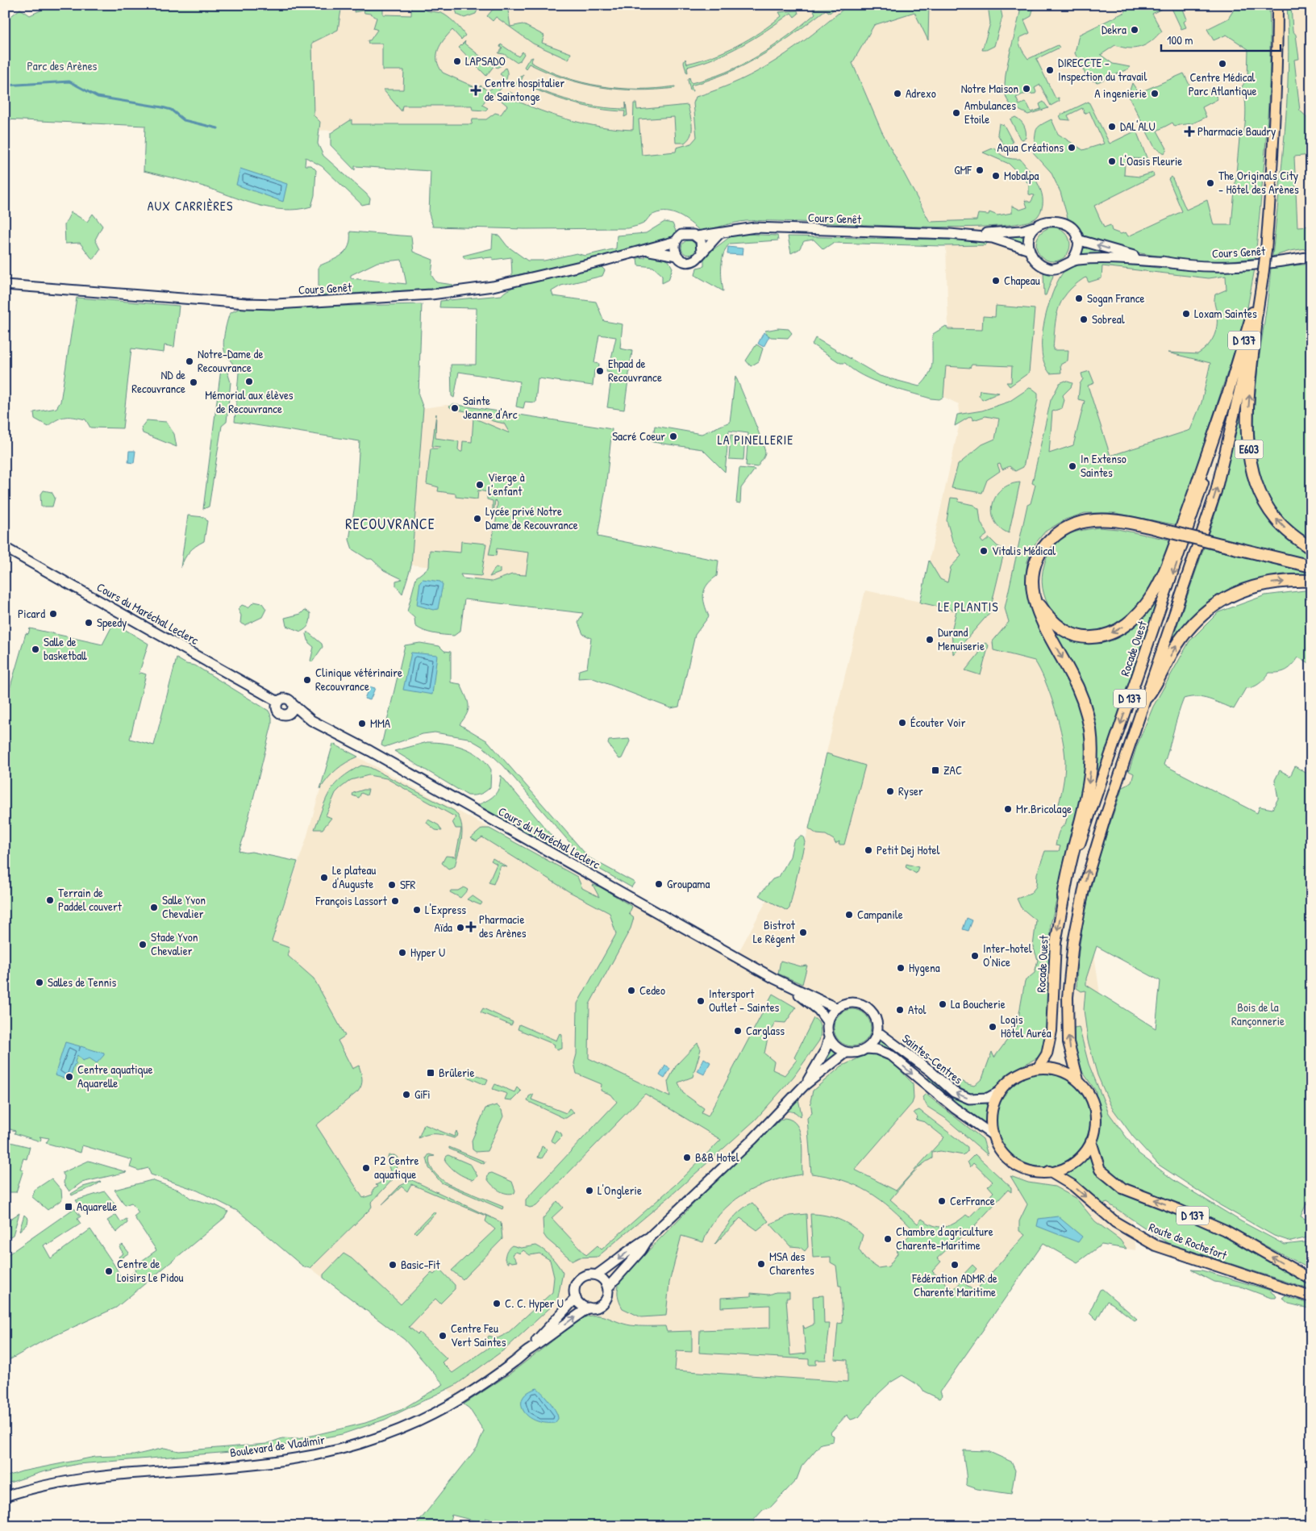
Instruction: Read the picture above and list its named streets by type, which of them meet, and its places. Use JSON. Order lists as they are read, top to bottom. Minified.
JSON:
{"streets":{"highway":["D 137","E603"],"main road":["Cours Genêt","Cours du Maréchal Leclerc","Rocade Ouest","Saintes-Centres","Route de Rochefort","Boulevard de Vladimir"]},"crossings":[["D 137","E603"],["D 137","Rocade Ouest"],["D 137","Saintes-Centres"],["D 137","Route de Rochefort"],["Cours du Maréchal Leclerc","Saintes-Centres"],["Rocade Ouest","Saintes-Centres"],["Rocade Ouest","Route de Rochefort"],["Saintes-Centres","Route de Rochefort"]],"districts":["AUX CARRIÈRES","LA PINELLERIE","RECOUVRANCE","LE PLANTIS"],"parks":["Parc des Arènes","Bois de la Rançonnerie"],"places":{"other":["Dekra","LAPSADO","Centre Médical Parc Atlantique","DIRECCTE - Inspection du travail","Notre Maison","Adrexo","A ingenierie","Ambulances Etoile","DAL'ALU","Aqua Créations","L'Oasis Fleurie","GMF","Mobalpa","The Originals City - Hôtel des Arènes","Chapeau","Sogan France","Loxam Saintes","Sobreal","Notre-Dame de Recouvrance","Ehpad de Recouvrance","Mémorial aux élèves de Recouvrance","ND de Recouvrance","Sainte Jeanne d'Arc","Sacré Coeur","In Extenso Saintes","Vierge à l'enfant","Lycée privé Notre Dame de Recouvrance","Vitalis Médical","Picard","Speedy","Durand Menuiserie","Salle de basketball","Clinique vétérinaire Recouvrance","Écouter Voir","MMA","Ryser","Mr.Bricolage","Petit Dej Hotel","Le plateau d'Auguste","Groupama","SFR","Terrain de Paddel couvert","François Lassort","Salle Yvon Chevalier","L'Express","Campanile","Aïda","Bistrot Le Régent","Stade Yvon Chevalier","Hyper U","Inter-hotel O'Nice","Hygena","Salles de Tennis","Cedeo","Intersport Outlet - Saintes","La Boucherie","Atol","Logis Hôtel Auréa","Carglass","Centre aquatique Aquarelle","GiFi","B&B Hotel","P2 Centre aquatique","L'Onglerie","CerFrance","Chambre d'agriculture Charente-Maritime","MSA des Charentes","Basic-Fit","Fédération ADMR de Charente Maritime","Centre de Loisirs Le Pidou","C. C. Hyper U","Centre Feu Vert Saintes"],"health":["Centre hospitalier de Saintonge","Pharmacie Baudry","Pharmacie des Arènes"],"transit":["ZAC","Brûlerie","Aquarelle"]},"scale_bar":"100 m"}
